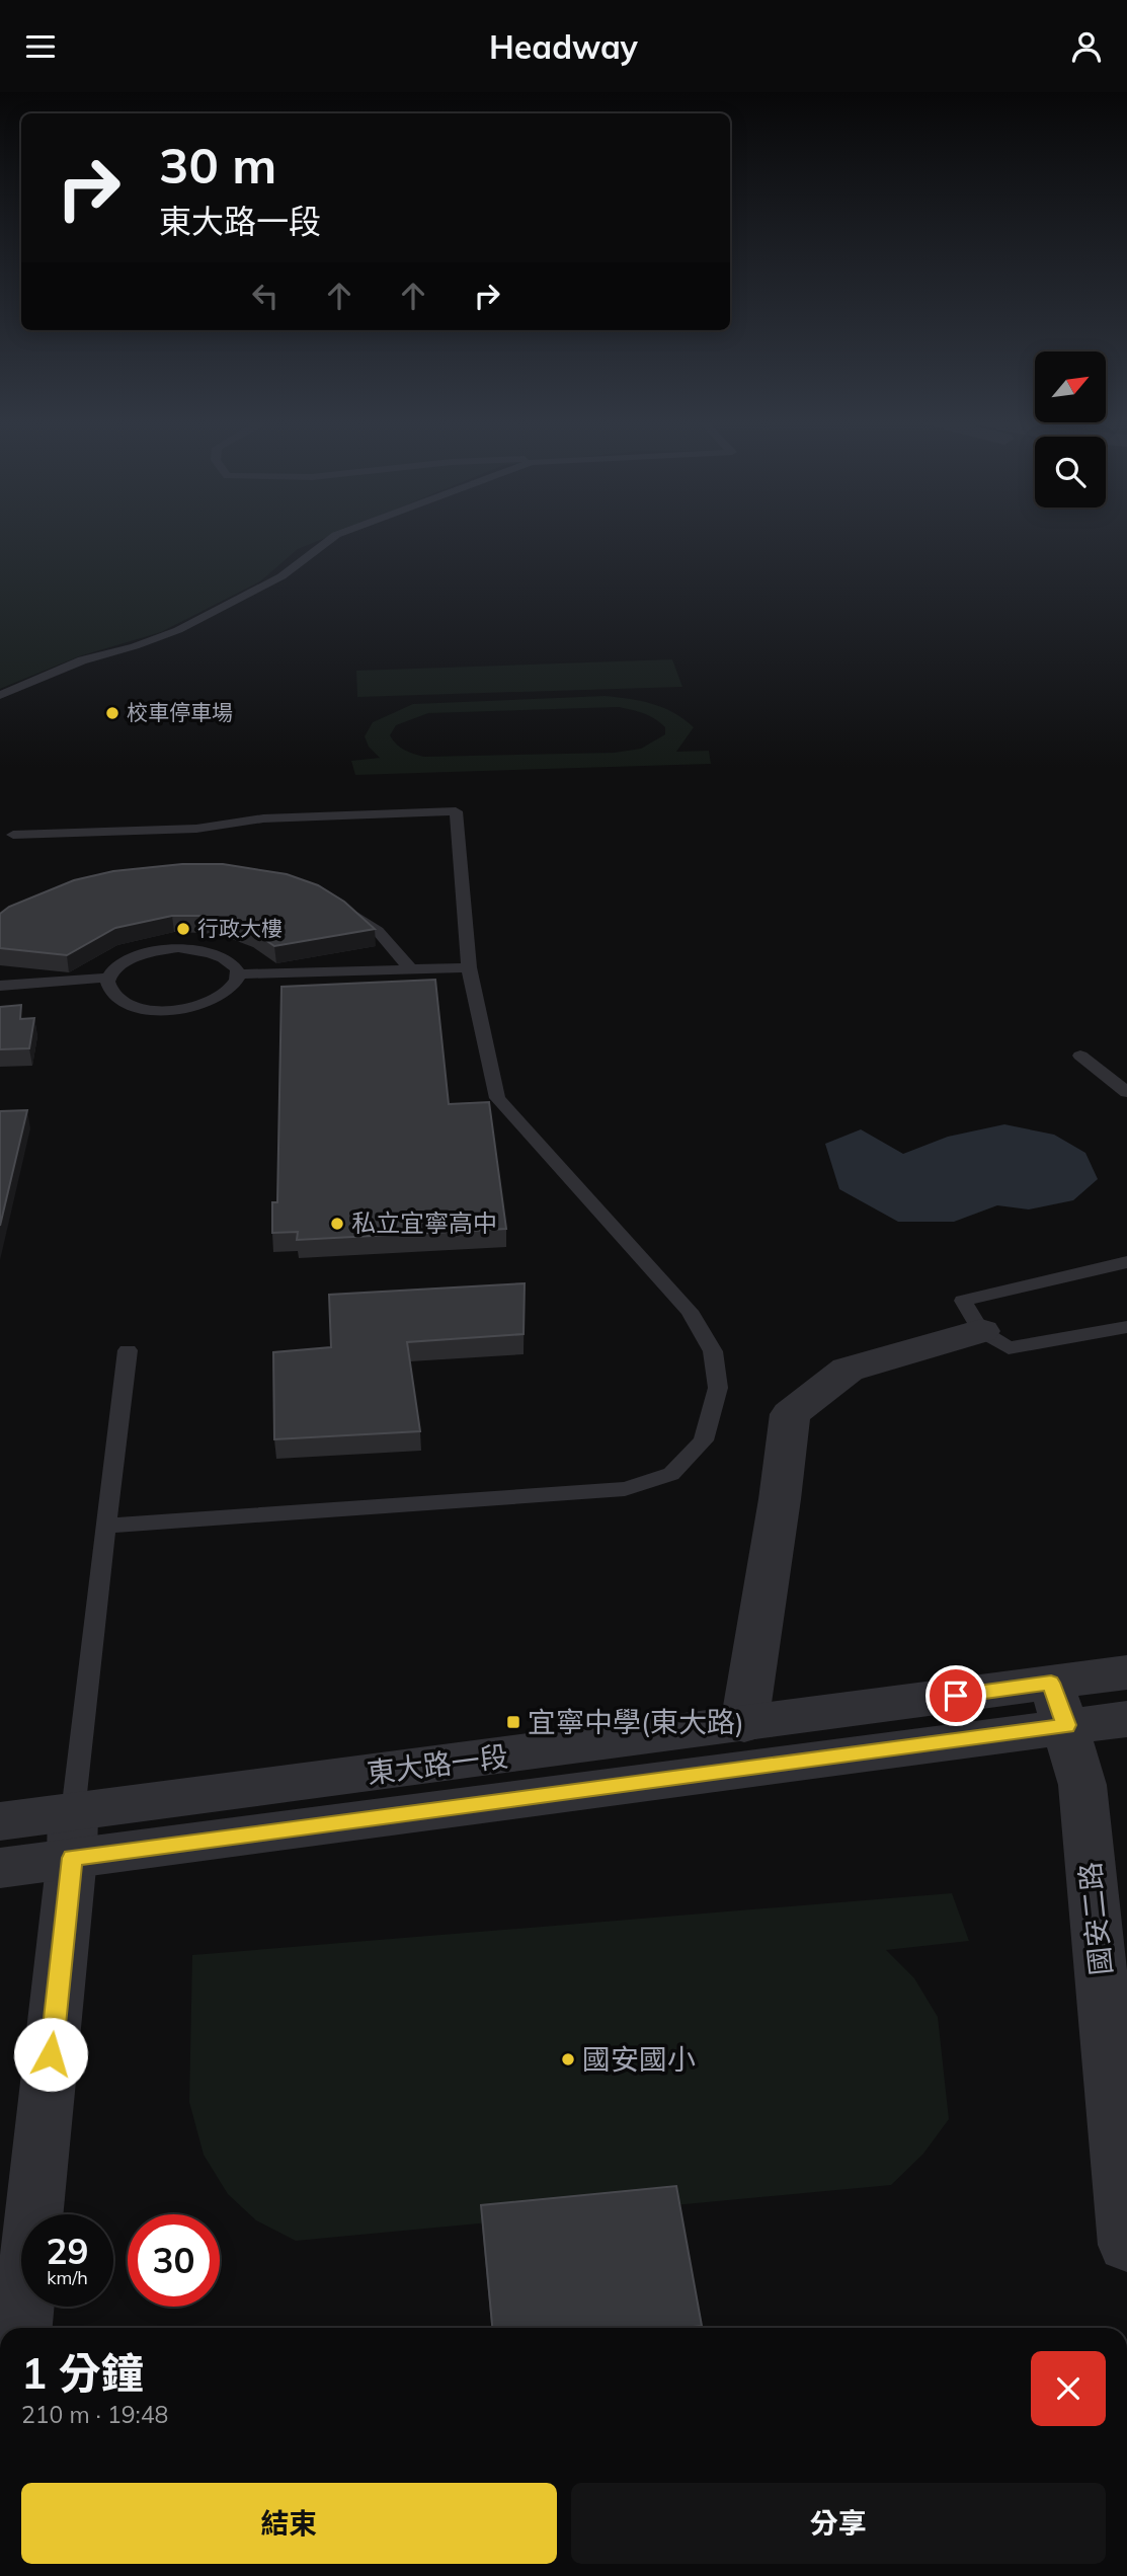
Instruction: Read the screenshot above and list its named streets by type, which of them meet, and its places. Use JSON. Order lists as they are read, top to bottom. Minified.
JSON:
{"streets":{"street":["東大路一段","國安二路"]},"crossings":[["東大路一段","國安二路"]],"places":{"other":["校車停車場","行政大樓","私立宜寧高中","國安國小"],"transit":["宜寧中學(東大路)"]},"north":"top right","page":{"header":"Headway","turn":["30 m","東大路一段"],"speed":"29 km/h","limit":"30","heading":["1 分鐘","210 m · 19:48"],"buttons":["結束","分享"]}}
